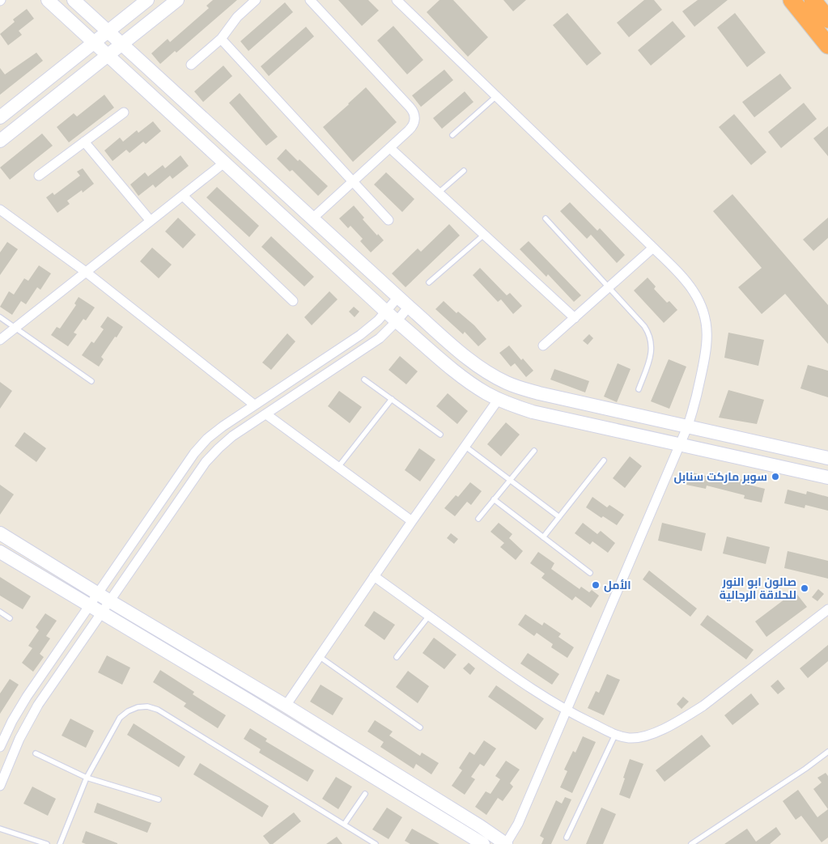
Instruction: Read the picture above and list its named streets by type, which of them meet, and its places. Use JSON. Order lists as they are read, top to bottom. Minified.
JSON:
{"places":["سوبر ماركت سنابل","الأمل","صالون ابو النور للحلاقة الرجالية"]}
